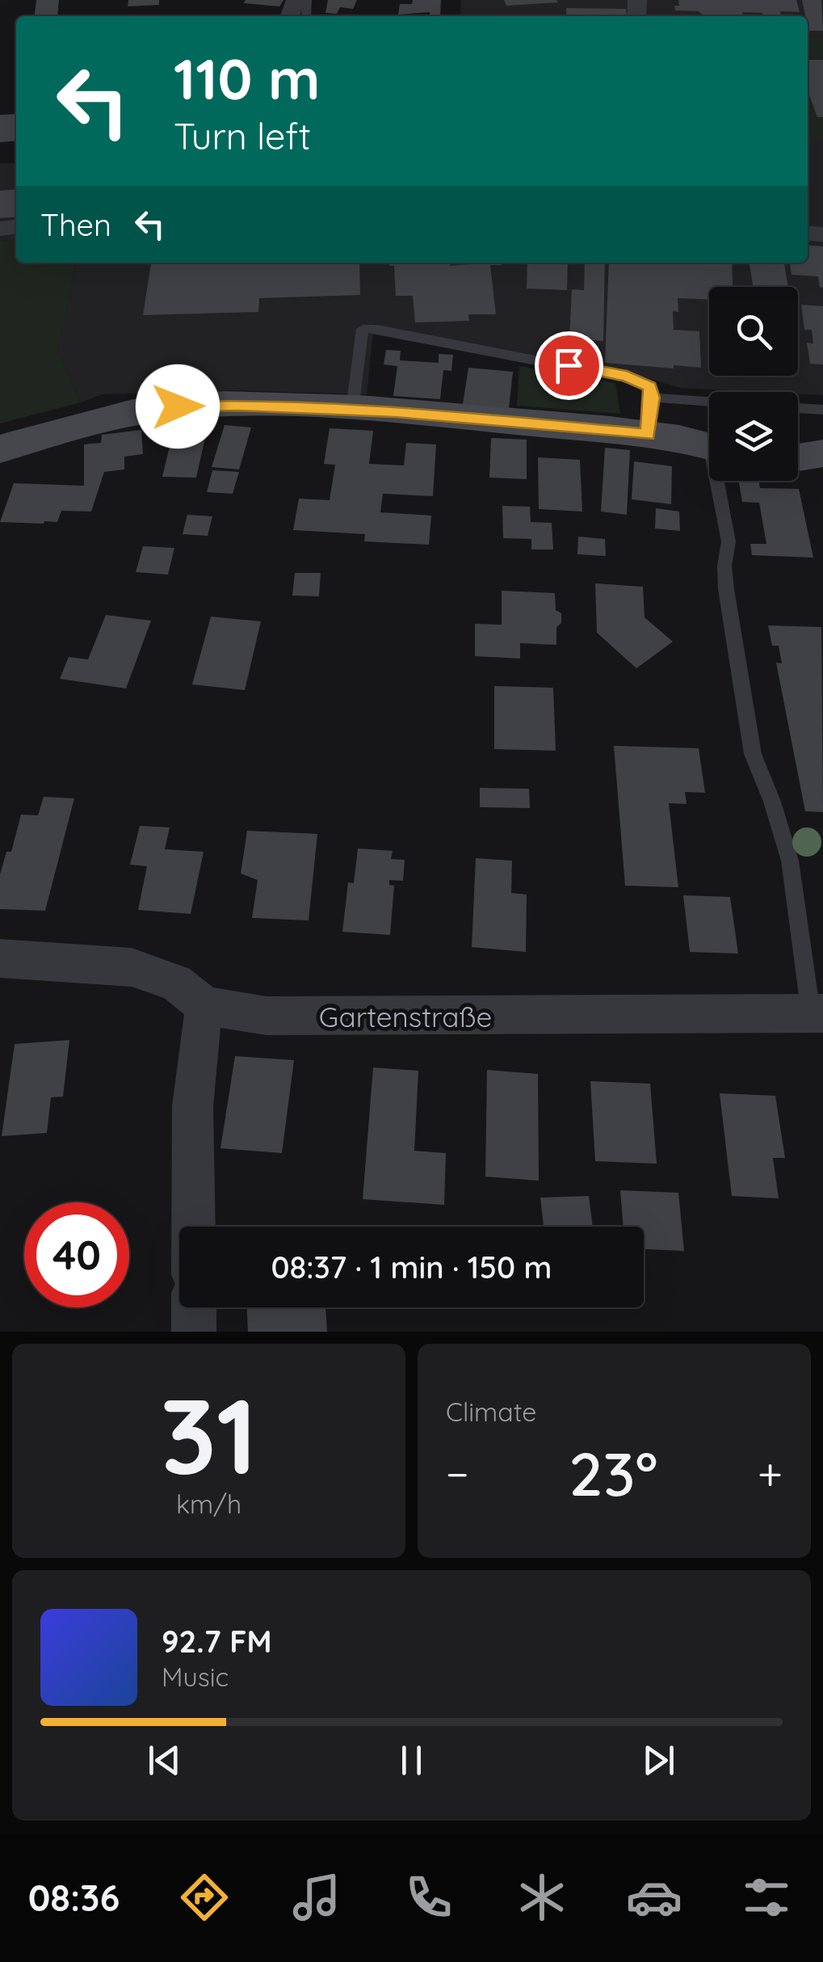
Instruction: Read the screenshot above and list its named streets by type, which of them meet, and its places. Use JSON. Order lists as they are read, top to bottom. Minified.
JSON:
{"streets":{"street":["Gartenstraße"]},"page":{"turn":["110 m","Turn left"],"then":"Then","limit":"40","trip":"08:37 · 1 min · 150 m","tile":[["31","km/h"],"Climate"],"heat":["−","23°","+"],"song":["92.7 FM","Music"],"tabs":"08:36"}}
